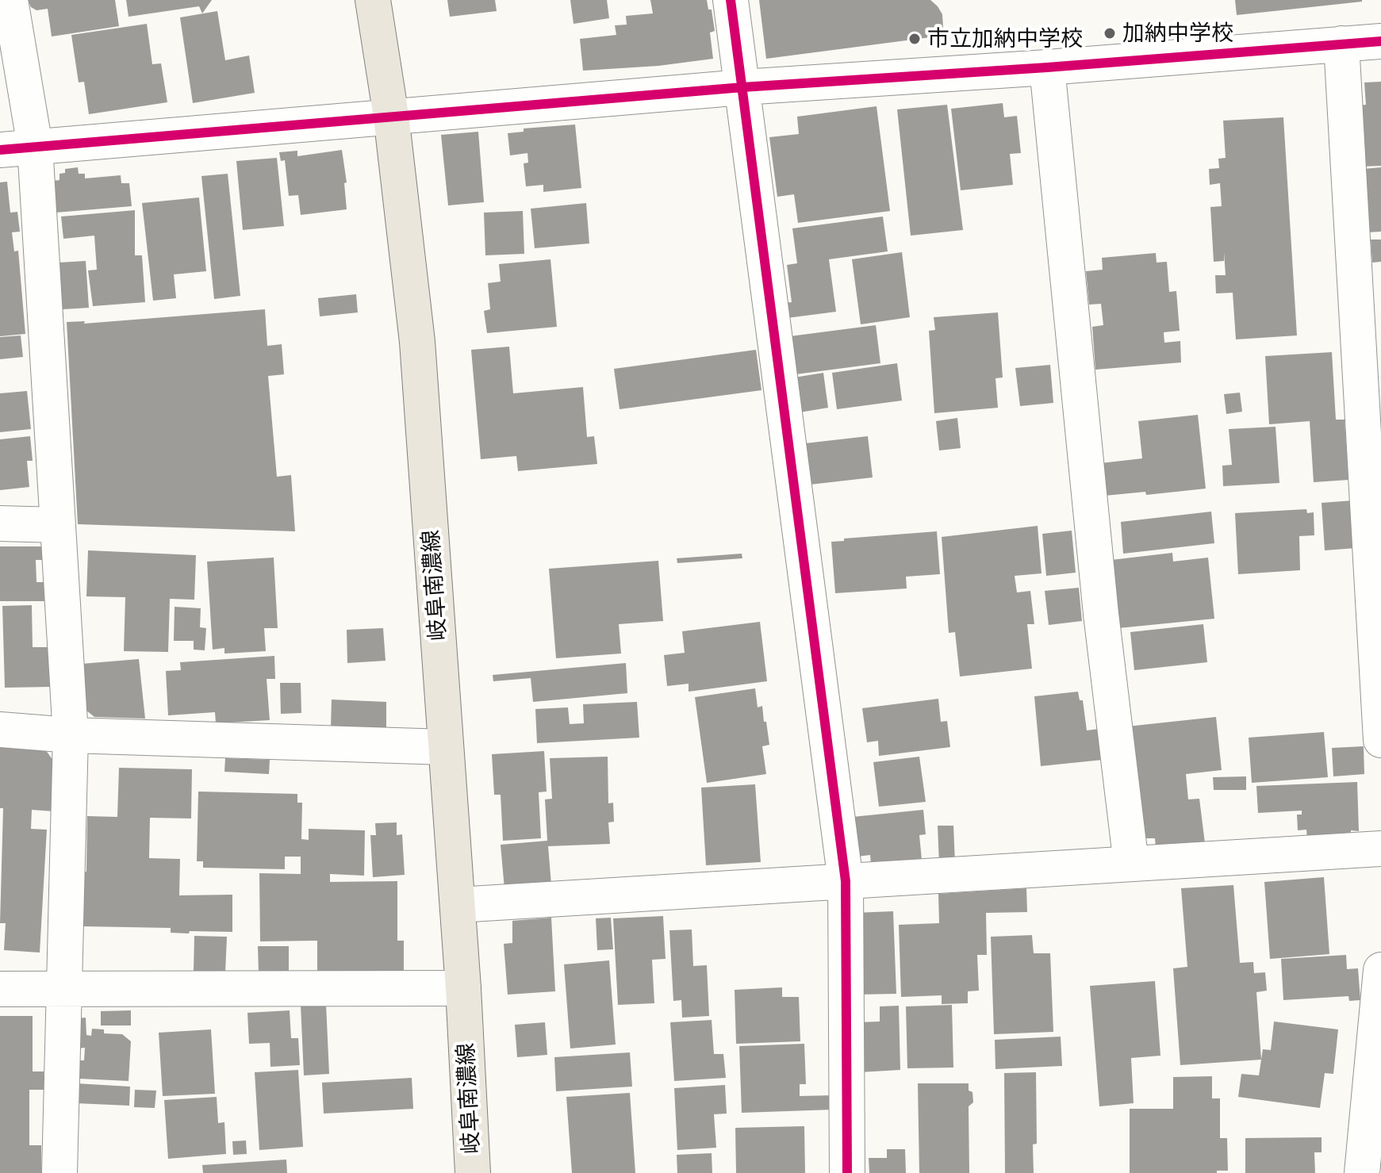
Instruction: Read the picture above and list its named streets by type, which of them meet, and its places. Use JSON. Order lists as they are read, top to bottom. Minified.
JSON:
{"streets":{"main road":["岐阜南濃線"]},"places":["加納中学校","市立加納中学校"]}
